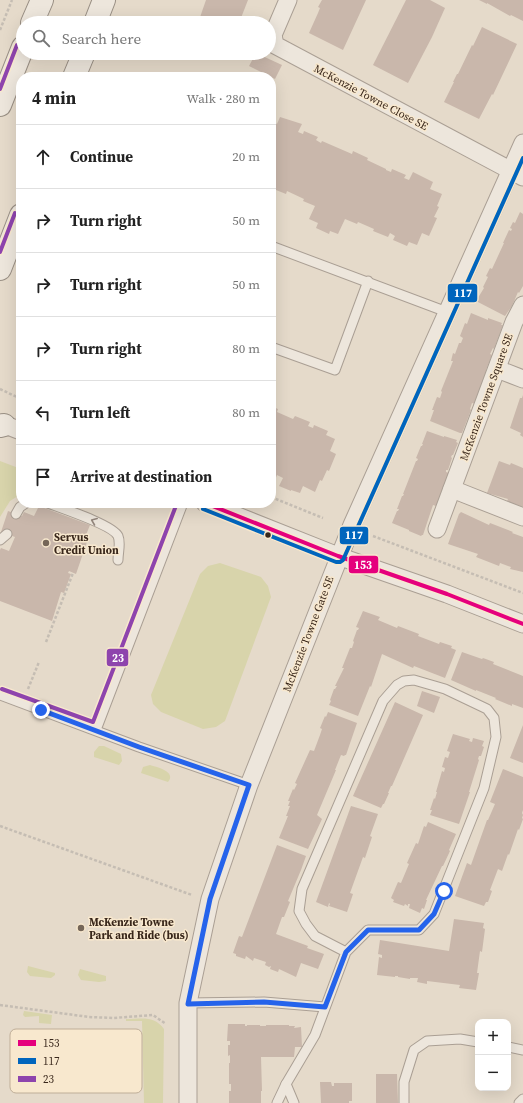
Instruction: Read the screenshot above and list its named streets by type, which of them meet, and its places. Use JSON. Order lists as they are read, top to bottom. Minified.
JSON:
{"streets":{"street":["McKenzie Towne Close SE","McKenzie Towne Square SE","McKenzie Towne Gate SE"]},"crossings":[["McKenzie Towne Close SE","McKenzie Towne Gate SE"]],"places":["Servus Credit Union","McKenzie Towne Park and Ride (bus)"],"lines":["transit line 23","transit line 117","transit line 153"],"legend":["153","117","23"],"page":{"search":"Search here","heading":["4 min","Walk · 280 m"],"list":[["Continue","20 m"],["Turn right","50 m"],["Turn right","50 m"],["Turn right","80 m"],["Turn left","80 m"],"Arrive at destination"],"map_buttons":["+","−"]}}
